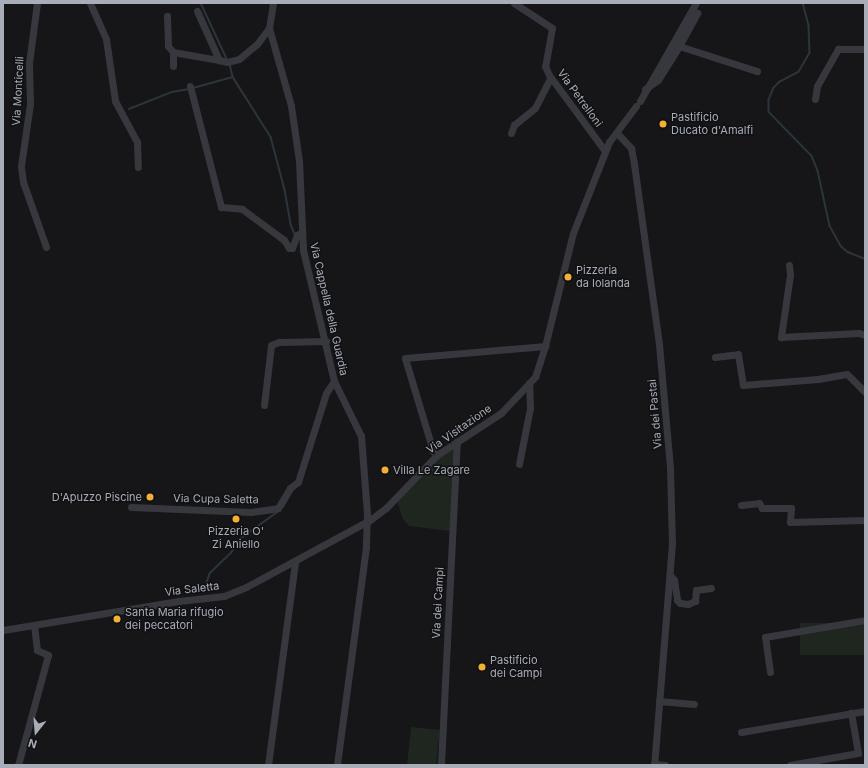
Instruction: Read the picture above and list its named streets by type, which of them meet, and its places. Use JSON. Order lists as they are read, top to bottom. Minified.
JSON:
{"streets":{"street":["Via Monticelli","Via Petrelloni","Via Cappella della Guardia","Via dei Pastai","Via Visitazione","Via Cupa Saletta","Via Saletta","Via dei Campi"]},"crossings":[["Via Petrelloni","Via Visitazione"],["Via Cappella della Guardia","Via Visitazione"],["Via Cappella della Guardia","Via Cupa Saletta"],["Via Cappella della Guardia","Via Saletta"],["Via dei Pastai","Via Visitazione"],["Via Visitazione","Via Saletta"],["Via Visitazione","Via dei Campi"]],"places":["Pastificio Ducato d'Amalfi","Pizzeria da Iolanda","Villa Le Zagare","D'Apuzzo Piscine","Pizzeria O' Zi Aniello","Santa Maria rifugio dei peccatori","Pastificio dei Campi"],"north":"bottom"}
